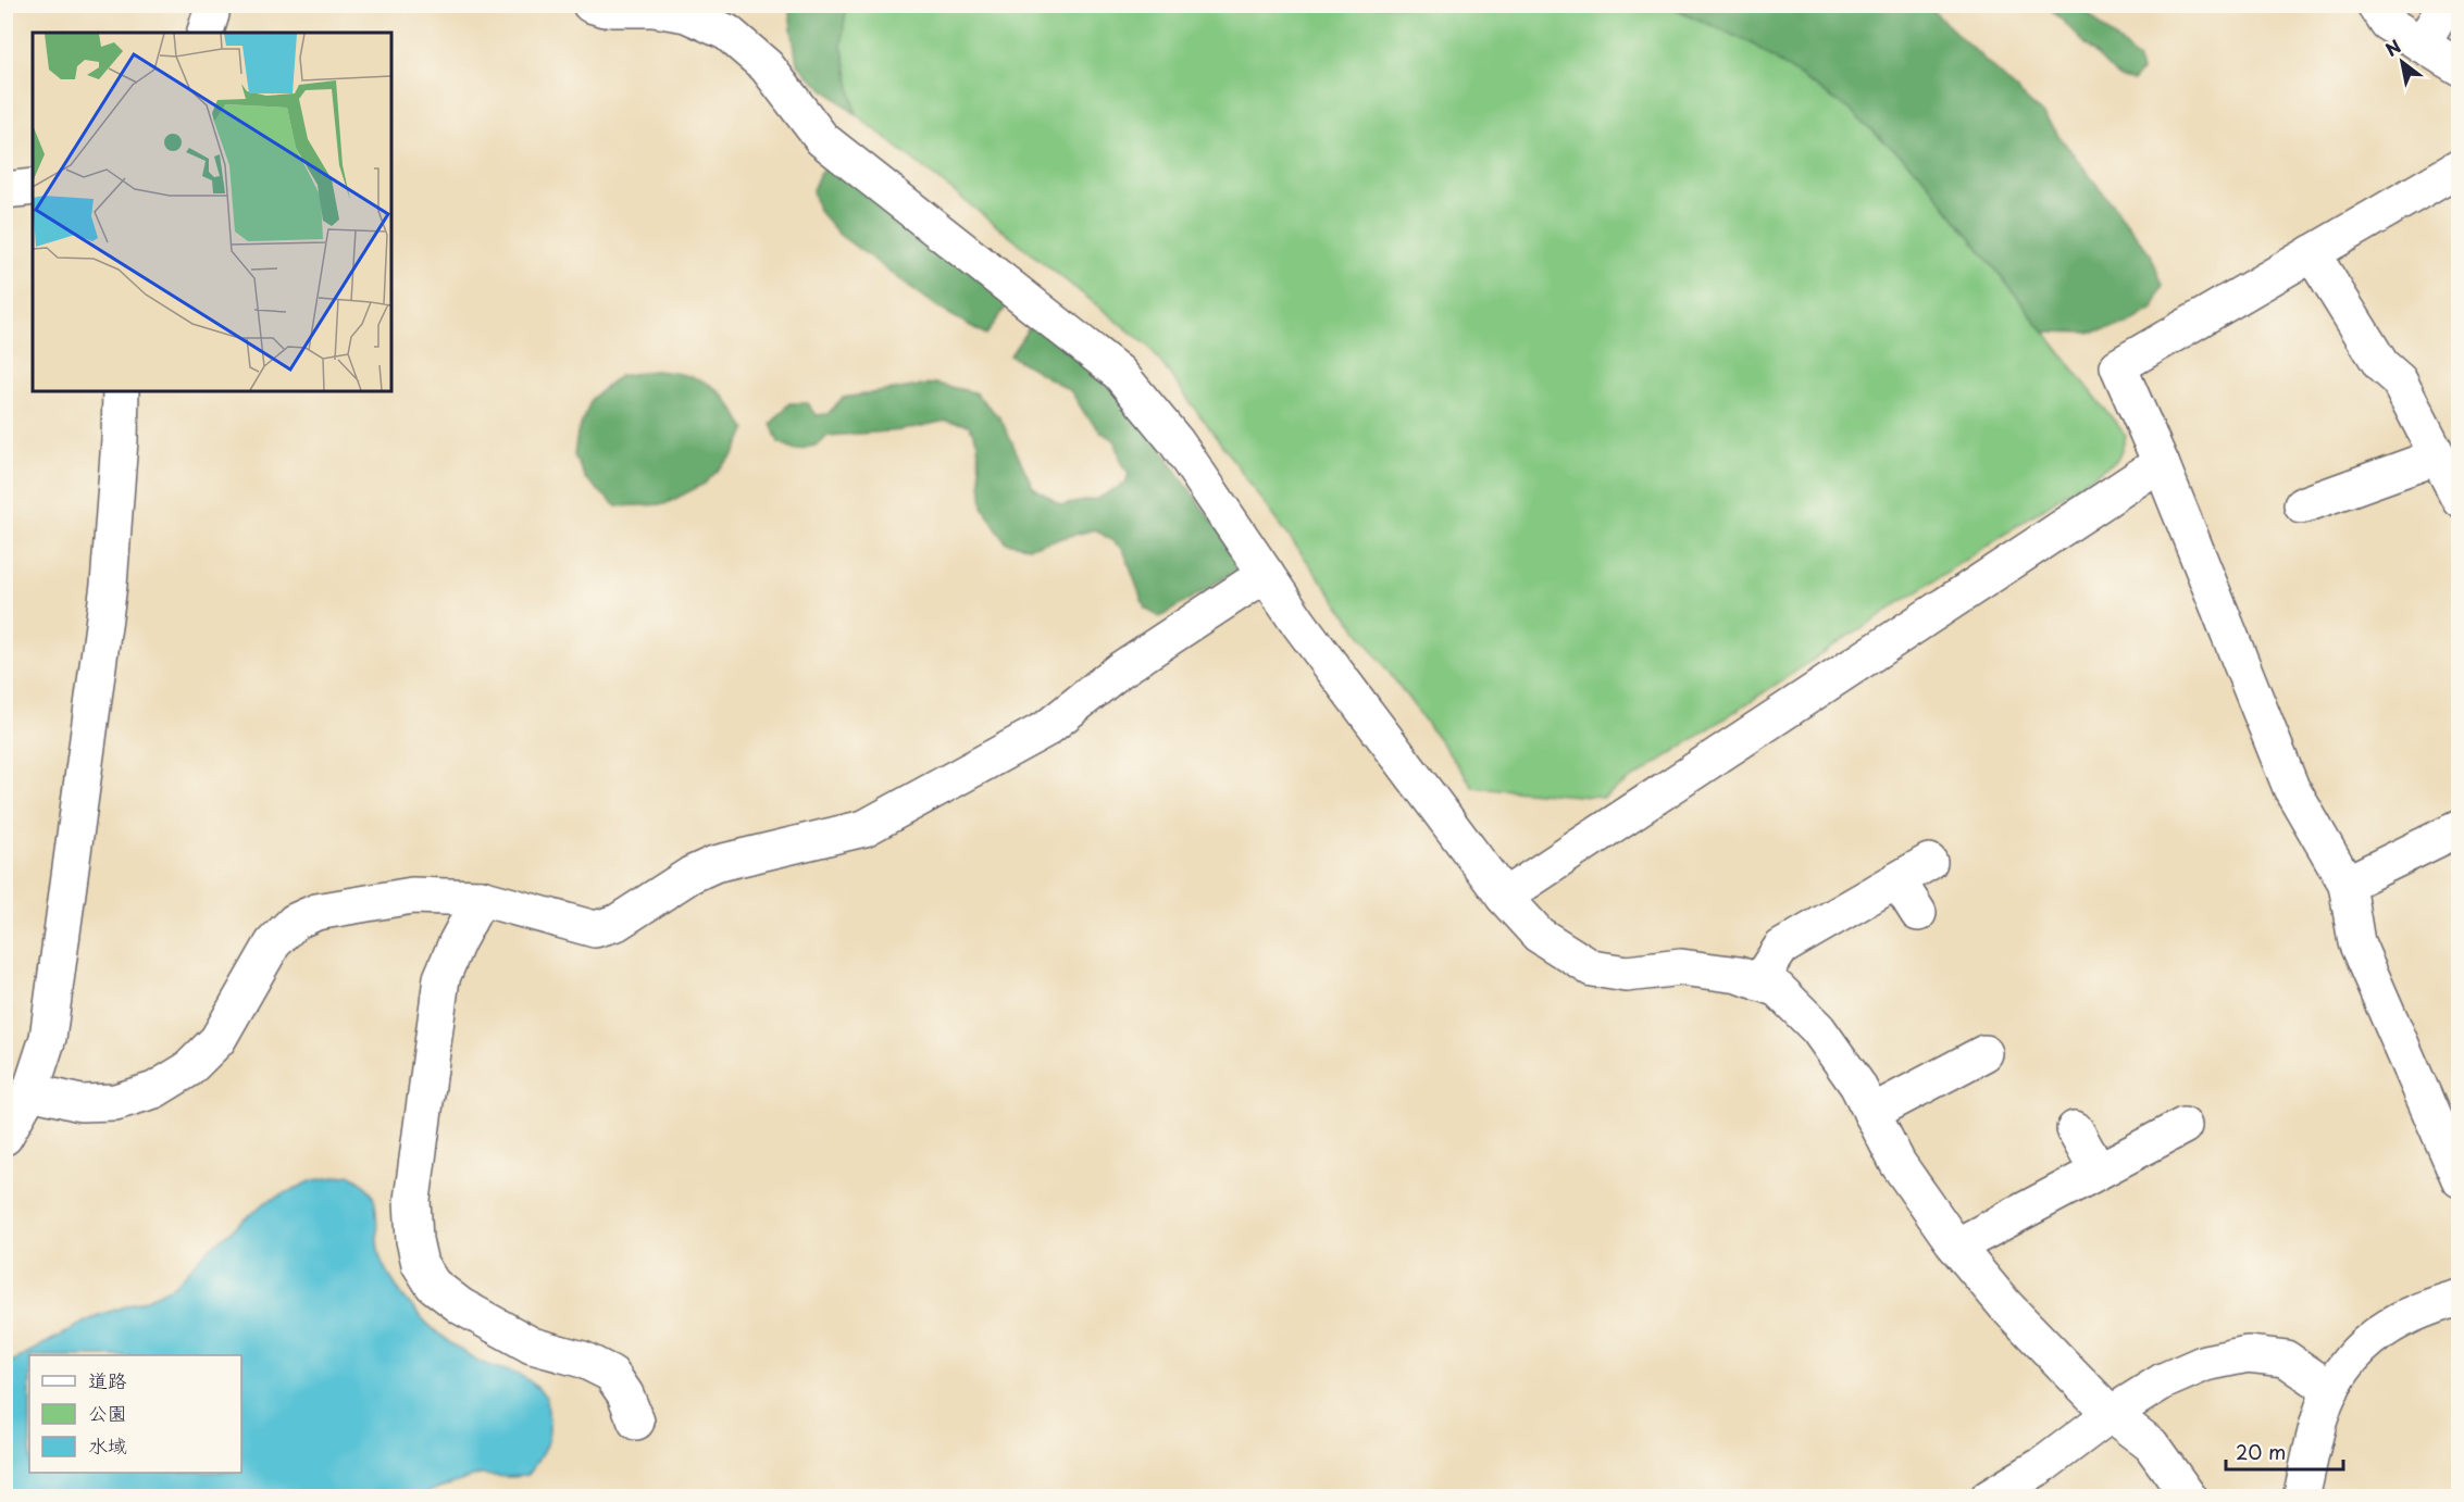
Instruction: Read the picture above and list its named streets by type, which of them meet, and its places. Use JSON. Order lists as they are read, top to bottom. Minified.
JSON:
{"legend":["道路","公園","水域"],"scale_bar":"20 m","north":"top left"}
